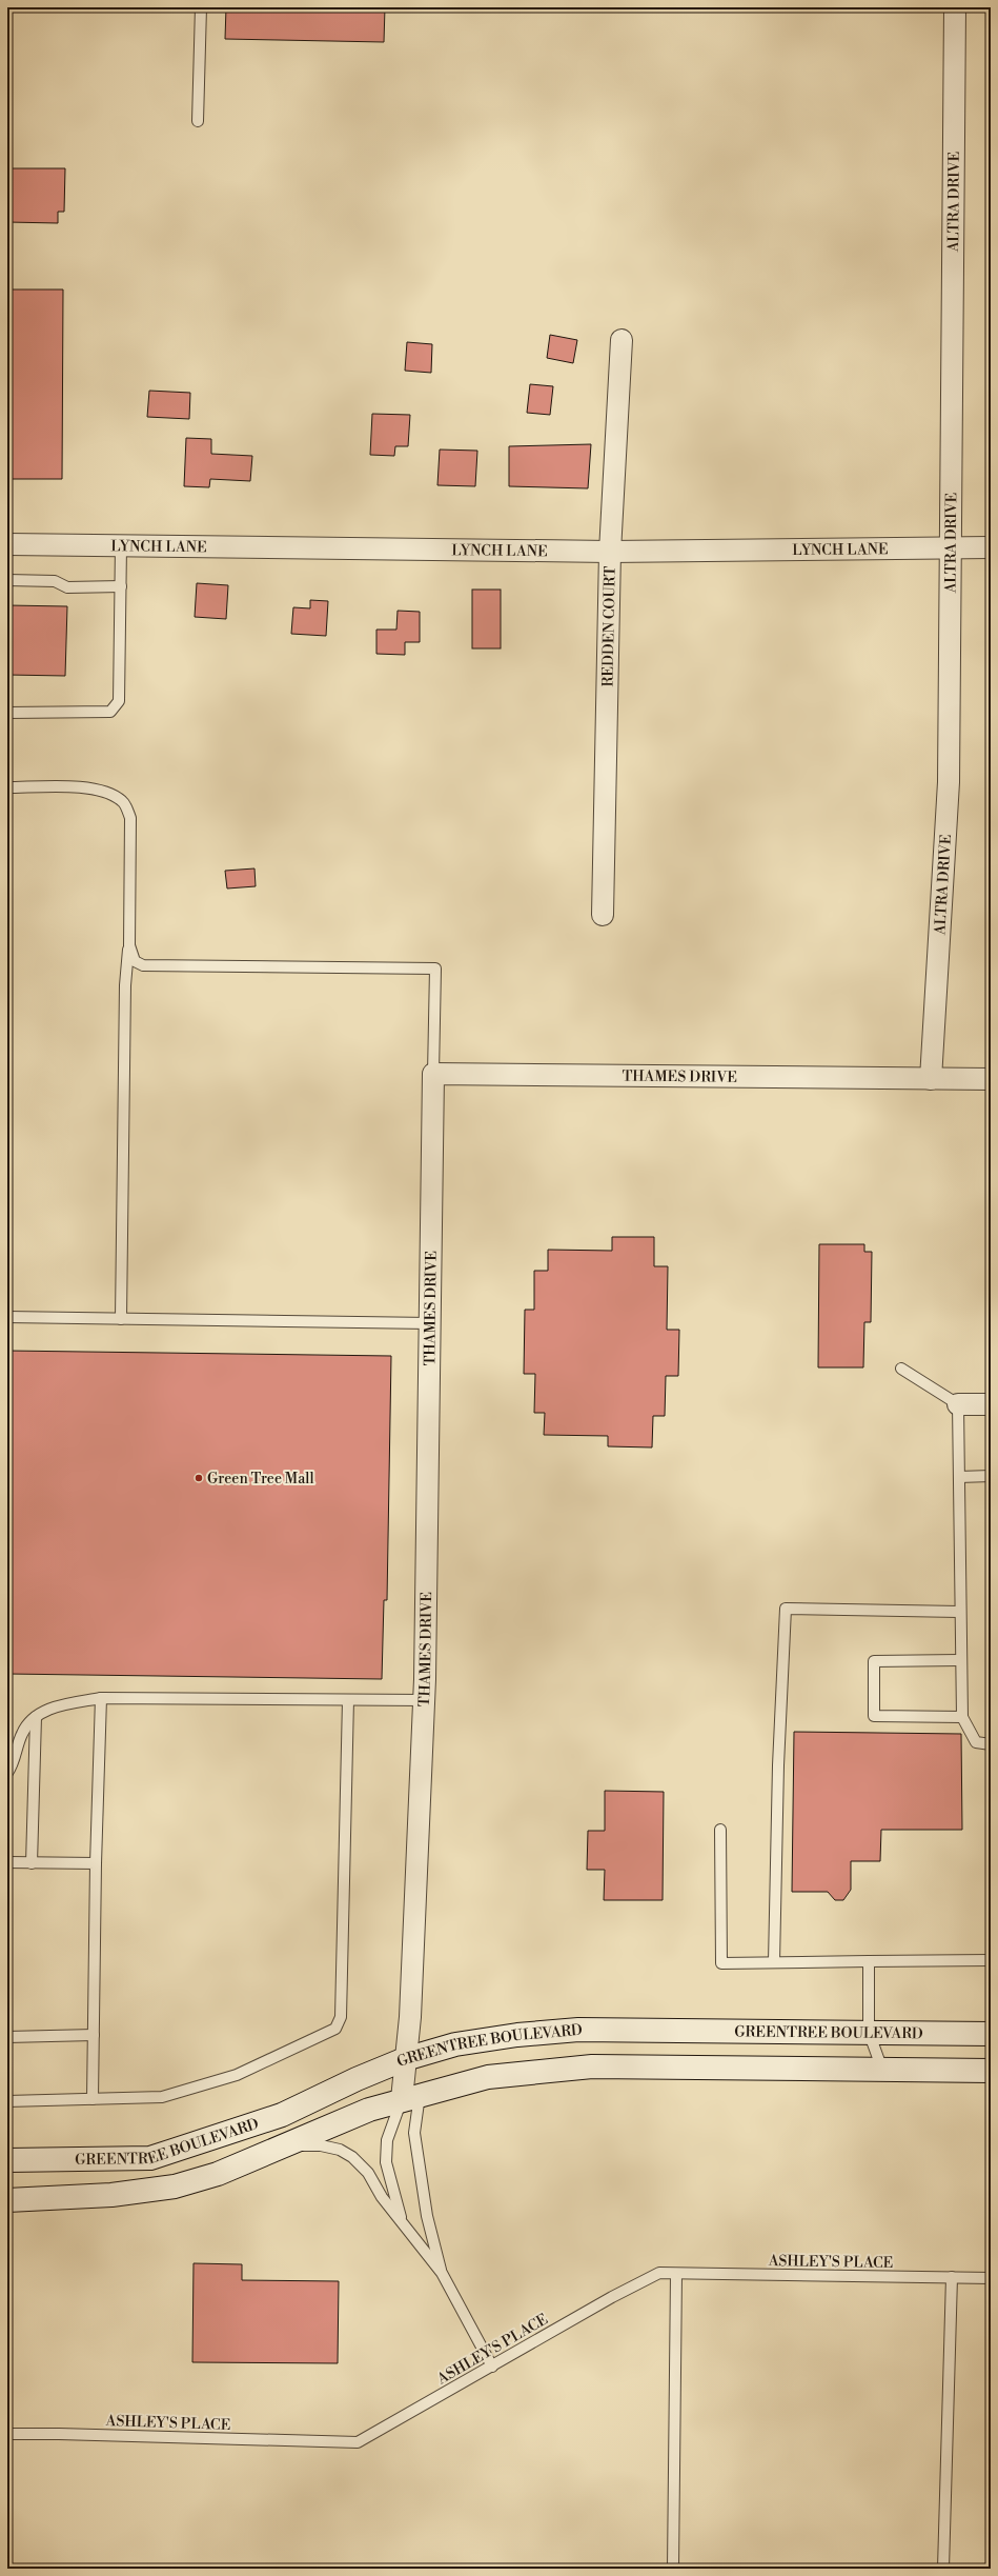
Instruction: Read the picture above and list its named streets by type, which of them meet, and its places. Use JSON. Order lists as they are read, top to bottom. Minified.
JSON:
{"streets":{"main road":["GREENTREE BOULEVARD"],"street":["ALTRA DRIVE","LYNCH LANE","REDDEN COURT","THAMES DRIVE"],"lane":["ASHLEY'S PLACE"]},"crossings":[["ALTRA DRIVE","LYNCH LANE"],["ALTRA DRIVE","THAMES DRIVE"],["LYNCH LANE","REDDEN COURT"],["THAMES DRIVE","GREENTREE BOULEVARD"]],"places":["Green Tree Mall"]}
